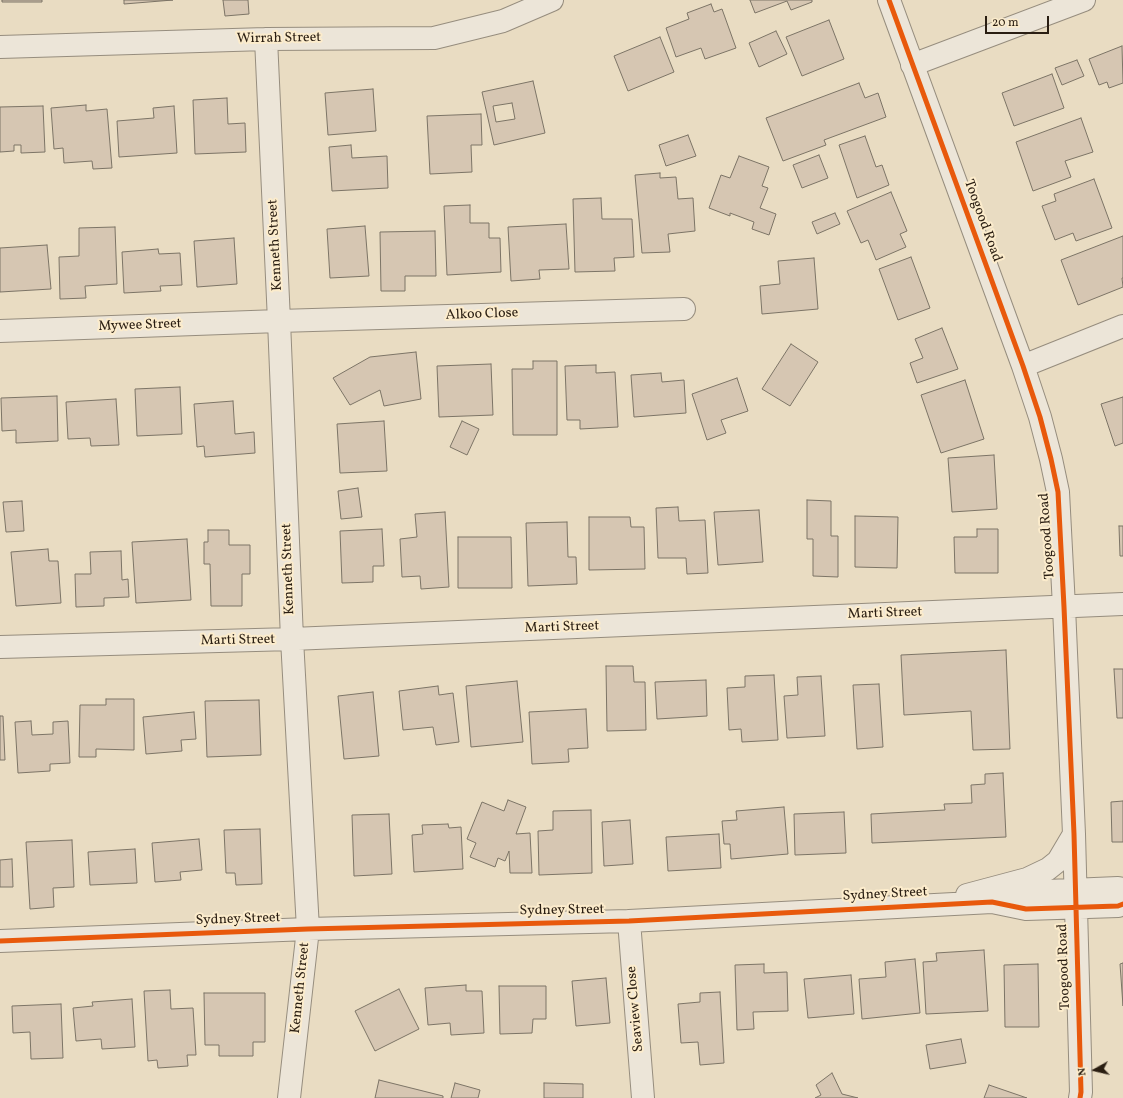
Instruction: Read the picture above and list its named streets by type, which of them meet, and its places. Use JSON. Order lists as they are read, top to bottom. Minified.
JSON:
{"streets":{"street":["Wirrah Street","Toogood Road","Kenneth Street","Alkoo Close","Mywee Street","Marti Street","Sydney Street","Seaview Close"]},"crossings":[["Wirrah Street","Kenneth Street"],["Toogood Road","Marti Street"],["Toogood Road","Sydney Street"],["Kenneth Street","Alkoo Close"],["Kenneth Street","Mywee Street"],["Kenneth Street","Marti Street"],["Kenneth Street","Sydney Street"],["Alkoo Close","Mywee Street"],["Sydney Street","Seaview Close"]],"scale_bar":"20 m","north":"left"}
